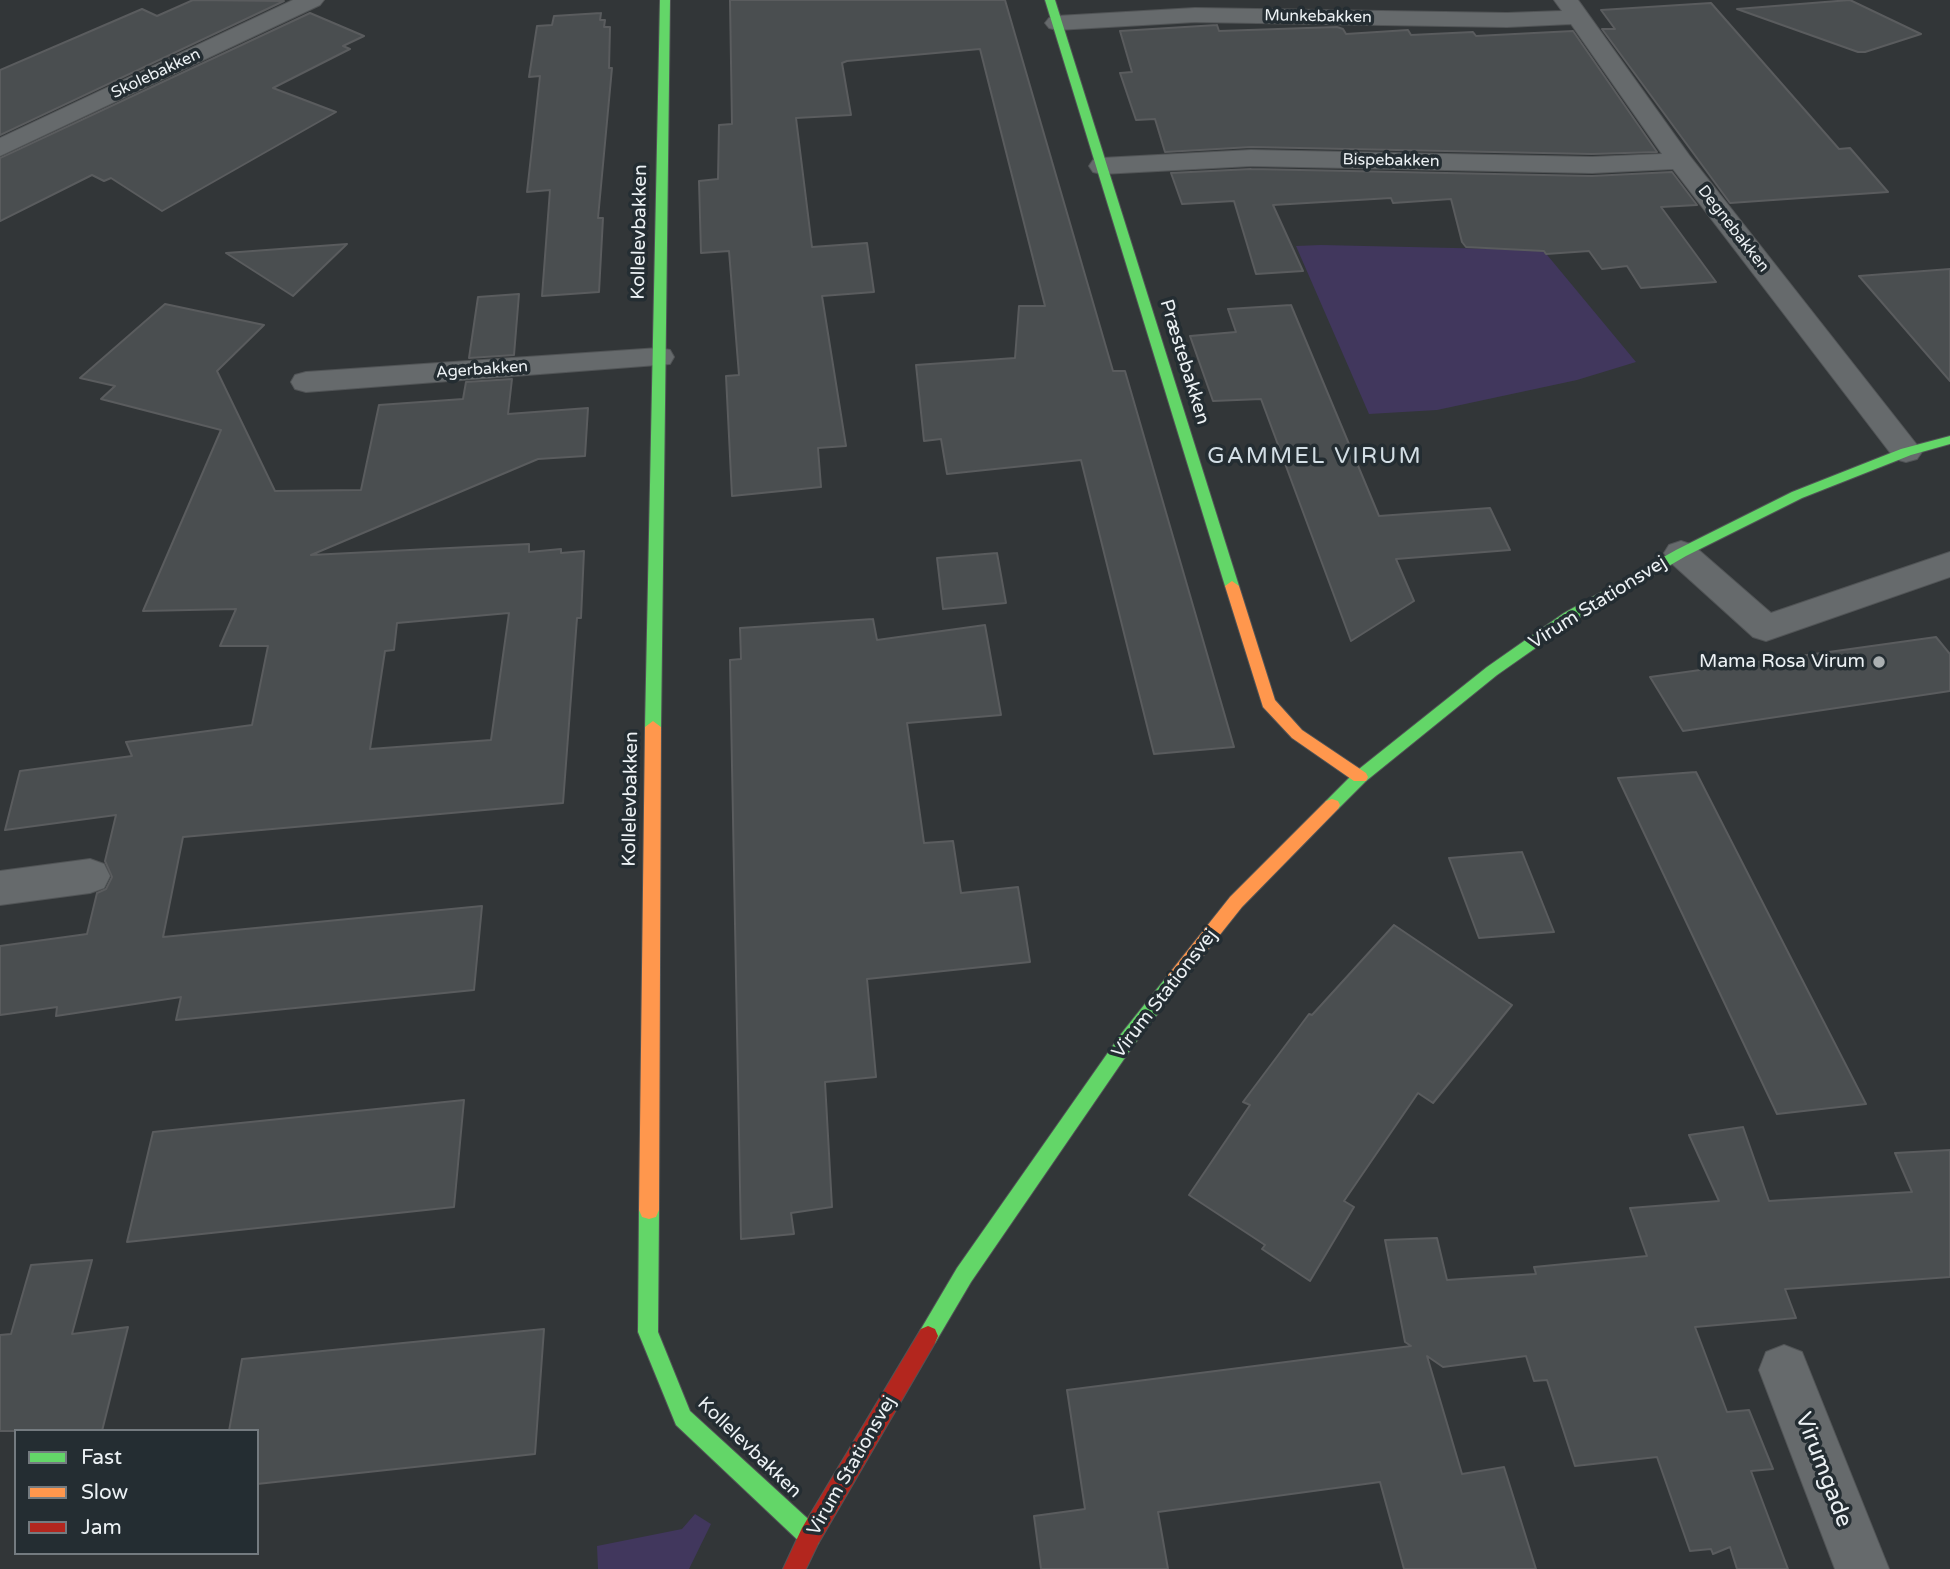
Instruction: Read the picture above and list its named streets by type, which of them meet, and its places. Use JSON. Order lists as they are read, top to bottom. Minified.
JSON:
{"streets":{"street":["Munkebakken","Skolebakken","Bispebakken","Degnebakken","Kollelevbakken","Præstebakken","Agerbakken","Virum Stationsvej","Virumgade"]},"crossings":[["Munkebakken","Degnebakken"],["Munkebakken","Præstebakken"],["Bispebakken","Degnebakken"],["Bispebakken","Præstebakken"],["Degnebakken","Virum Stationsvej"],["Kollelevbakken","Agerbakken"],["Kollelevbakken","Virum Stationsvej"],["Præstebakken","Virum Stationsvej"]],"districts":["GAMMEL VIRUM"],"places":["Mama Rosa Virum"],"legend":["Fast","Slow","Jam"]}
